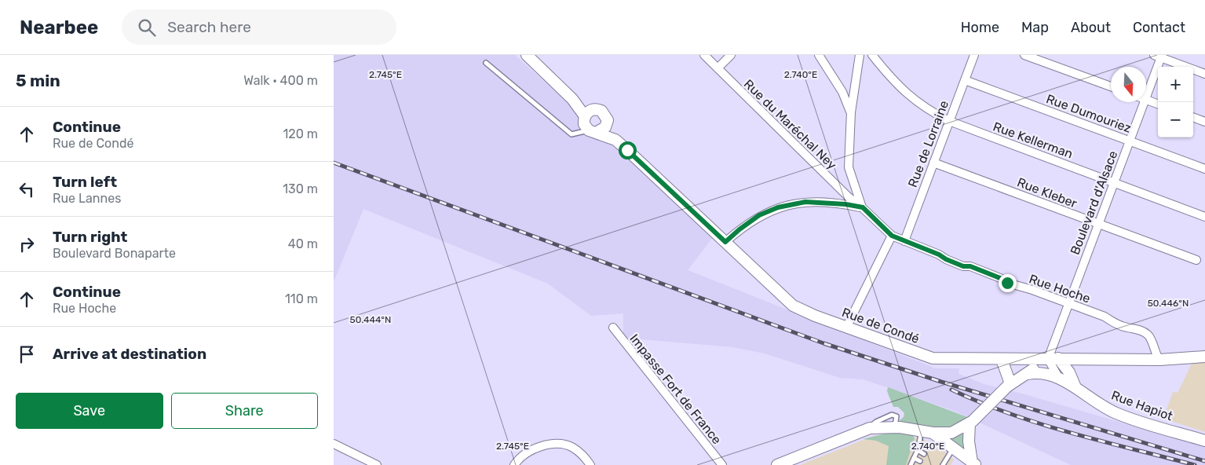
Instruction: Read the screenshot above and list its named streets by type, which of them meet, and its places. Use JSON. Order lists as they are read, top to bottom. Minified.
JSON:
{"streets":{"main road":["Rue de Condé","Rue Hapiot"],"street":["Rue Dumouriez","Rue du Maréchal Ney","Rue Kellerman","Rue de Lorraine","Rue Kleber","Boulevard d'Alsace","Rue Hoche","Impasse Fort de France"]},"crossings":[["Rue Dumouriez","Rue de Lorraine"],["Rue Dumouriez","Boulevard d'Alsace"],["Rue du Maréchal Ney","Rue Hoche"],["Rue Kellerman","Rue de Lorraine"],["Rue Kellerman","Boulevard d'Alsace"],["Rue de Lorraine","Rue Kleber"],["Rue de Lorraine","Rue Hoche"],["Rue Kleber","Boulevard d'Alsace"],["Boulevard d'Alsace","Rue Hoche"],["Boulevard d'Alsace","Rue de Condé"],["Boulevard d'Alsace","Rue Hapiot"],["Rue Hoche","Rue de Condé"],["Rue de Condé","Rue Hapiot"]],"north":"bottom","page":{"header":"Nearbee","search":"Search here","nav":["Home","Map","About","Contact"],"heading":["5 min","Walk · 400 m"],"map_buttons":["+","−"],"list":[["Continue","Rue de Condé","120 m"],["Turn left","Rue Lannes","130 m"],["Turn right","Boulevard Bonaparte","40 m"],["Continue","Rue Hoche","110 m"],"Arrive at destination"],"buttons":["Save","Share"]},"coordinates":["2.745°E","2.740°E","50.446°N","50.444°N"]}
